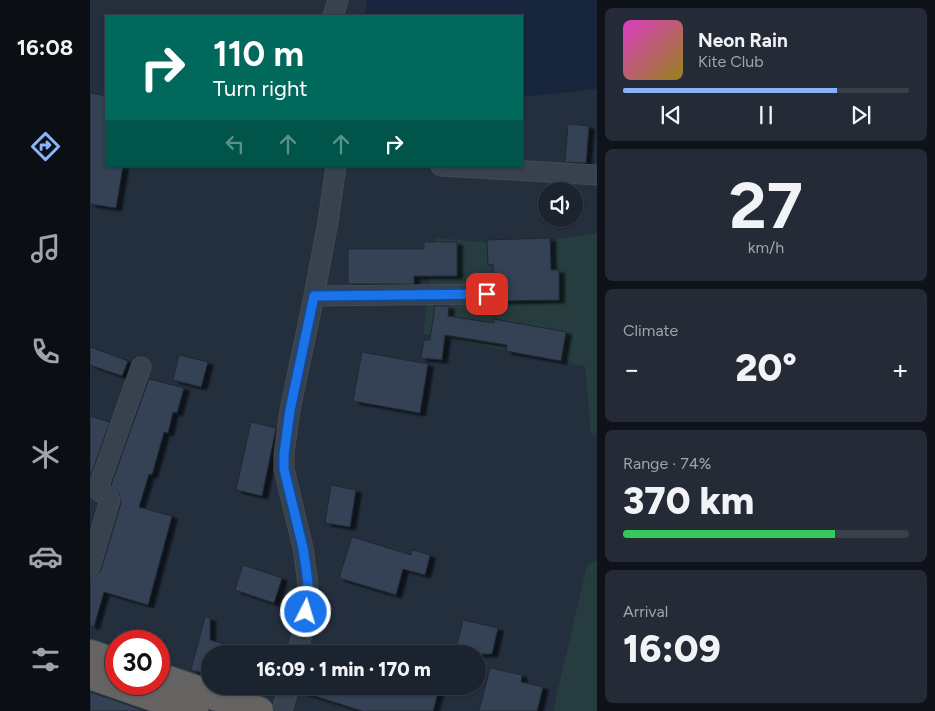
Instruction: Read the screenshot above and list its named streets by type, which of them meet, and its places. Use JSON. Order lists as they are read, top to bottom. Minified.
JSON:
{"page":{"tabs":"16:08","turn":["110 m","Turn right"],"song":["Neon Rain","Kite Club"],"tile":[["27","km/h"],"Climate",["Range · 74%","370 km"],["Arrival","16:09"]],"heat":["−","20°","+"],"limit":"30","trip":"16:09 · 1 min · 170 m"}}
